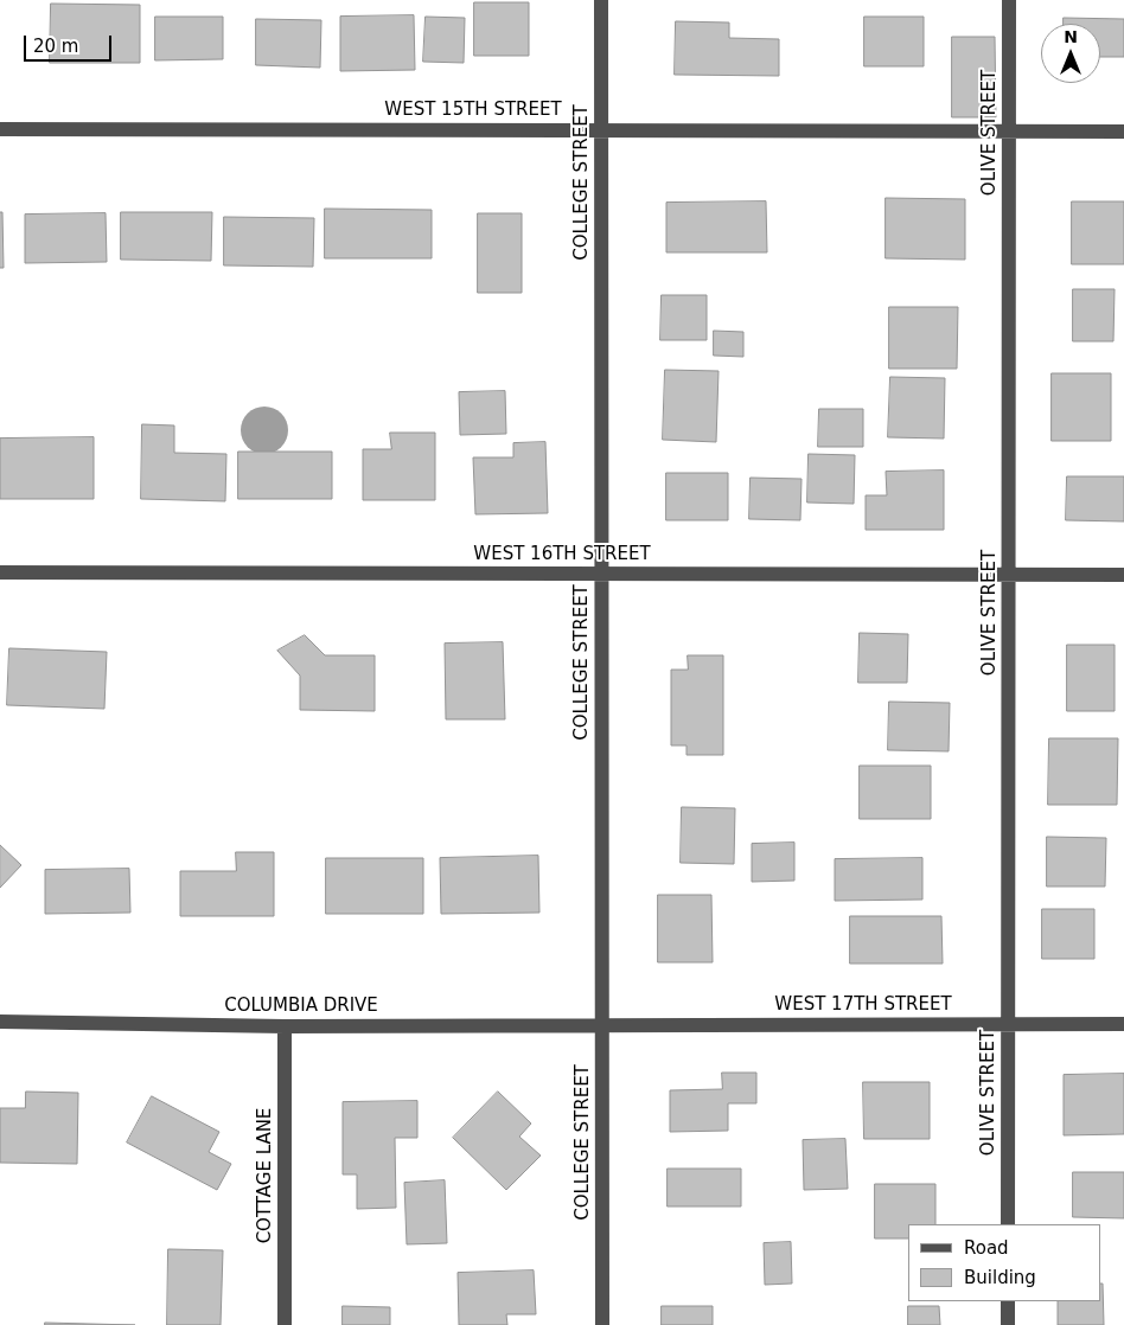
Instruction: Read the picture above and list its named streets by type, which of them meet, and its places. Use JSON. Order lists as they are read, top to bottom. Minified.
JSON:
{"streets":{"street":["WEST 15TH STREET","OLIVE STREET","COLLEGE STREET","WEST 16TH STREET","WEST 17TH STREET","COLUMBIA DRIVE","COTTAGE LANE"]},"crossings":[["WEST 15TH STREET","OLIVE STREET"],["WEST 15TH STREET","COLLEGE STREET"],["OLIVE STREET","WEST 16TH STREET"],["OLIVE STREET","WEST 17TH STREET"],["COLLEGE STREET","WEST 16TH STREET"],["COLLEGE STREET","WEST 17TH STREET"],["COLLEGE STREET","COLUMBIA DRIVE"],["WEST 17TH STREET","COLUMBIA DRIVE"],["COLUMBIA DRIVE","COTTAGE LANE"]],"legend":["Road","Building"],"scale_bar":"20 m","north":"top"}
